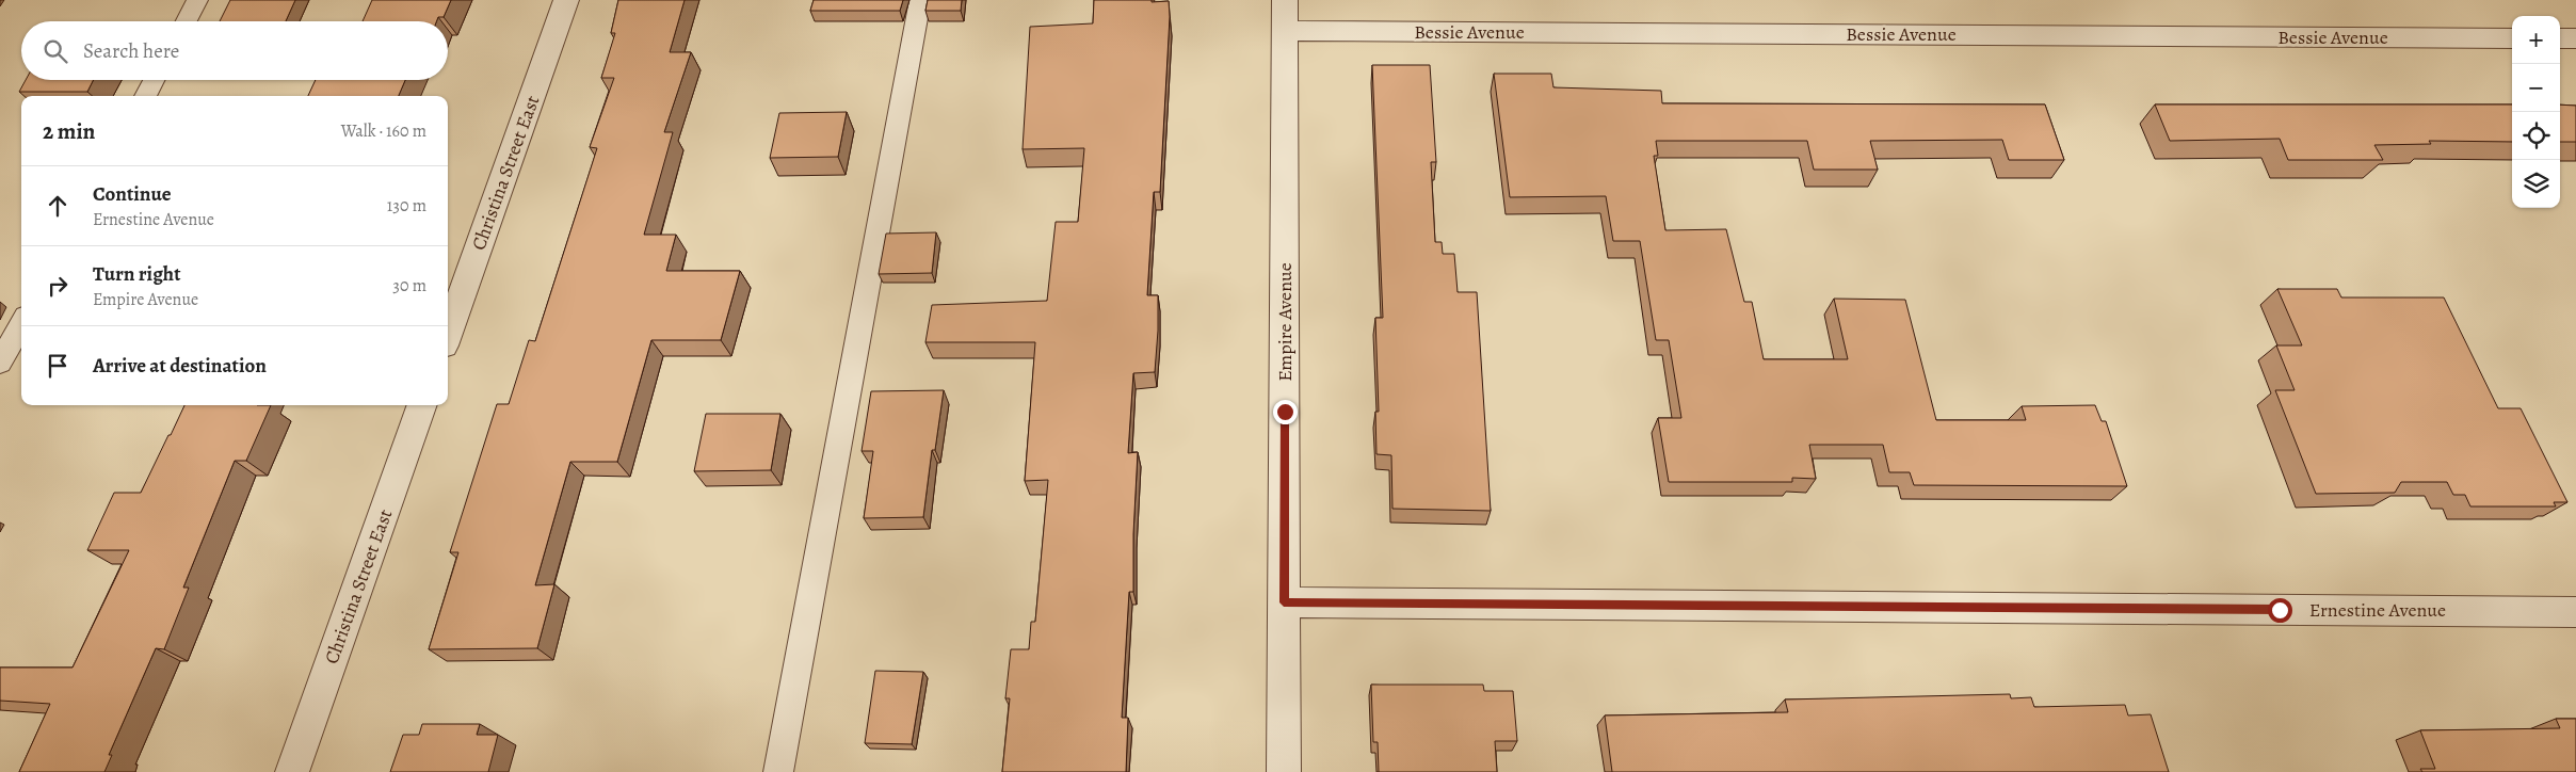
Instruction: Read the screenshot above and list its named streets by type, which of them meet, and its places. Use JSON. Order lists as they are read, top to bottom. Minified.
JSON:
{"streets":{"street":["Bessie Avenue","Christina Street East","Empire Avenue","Ernestine Avenue"]},"crossings":[["Bessie Avenue","Empire Avenue"],["Empire Avenue","Ernestine Avenue"]],"page":{"map_buttons":["+","−"],"search":"Search here","heading":["2 min","Walk · 160 m"],"list":[["Continue","Ernestine Avenue","130 m"],["Turn right","Empire Avenue","30 m"],"Arrive at destination"]}}
